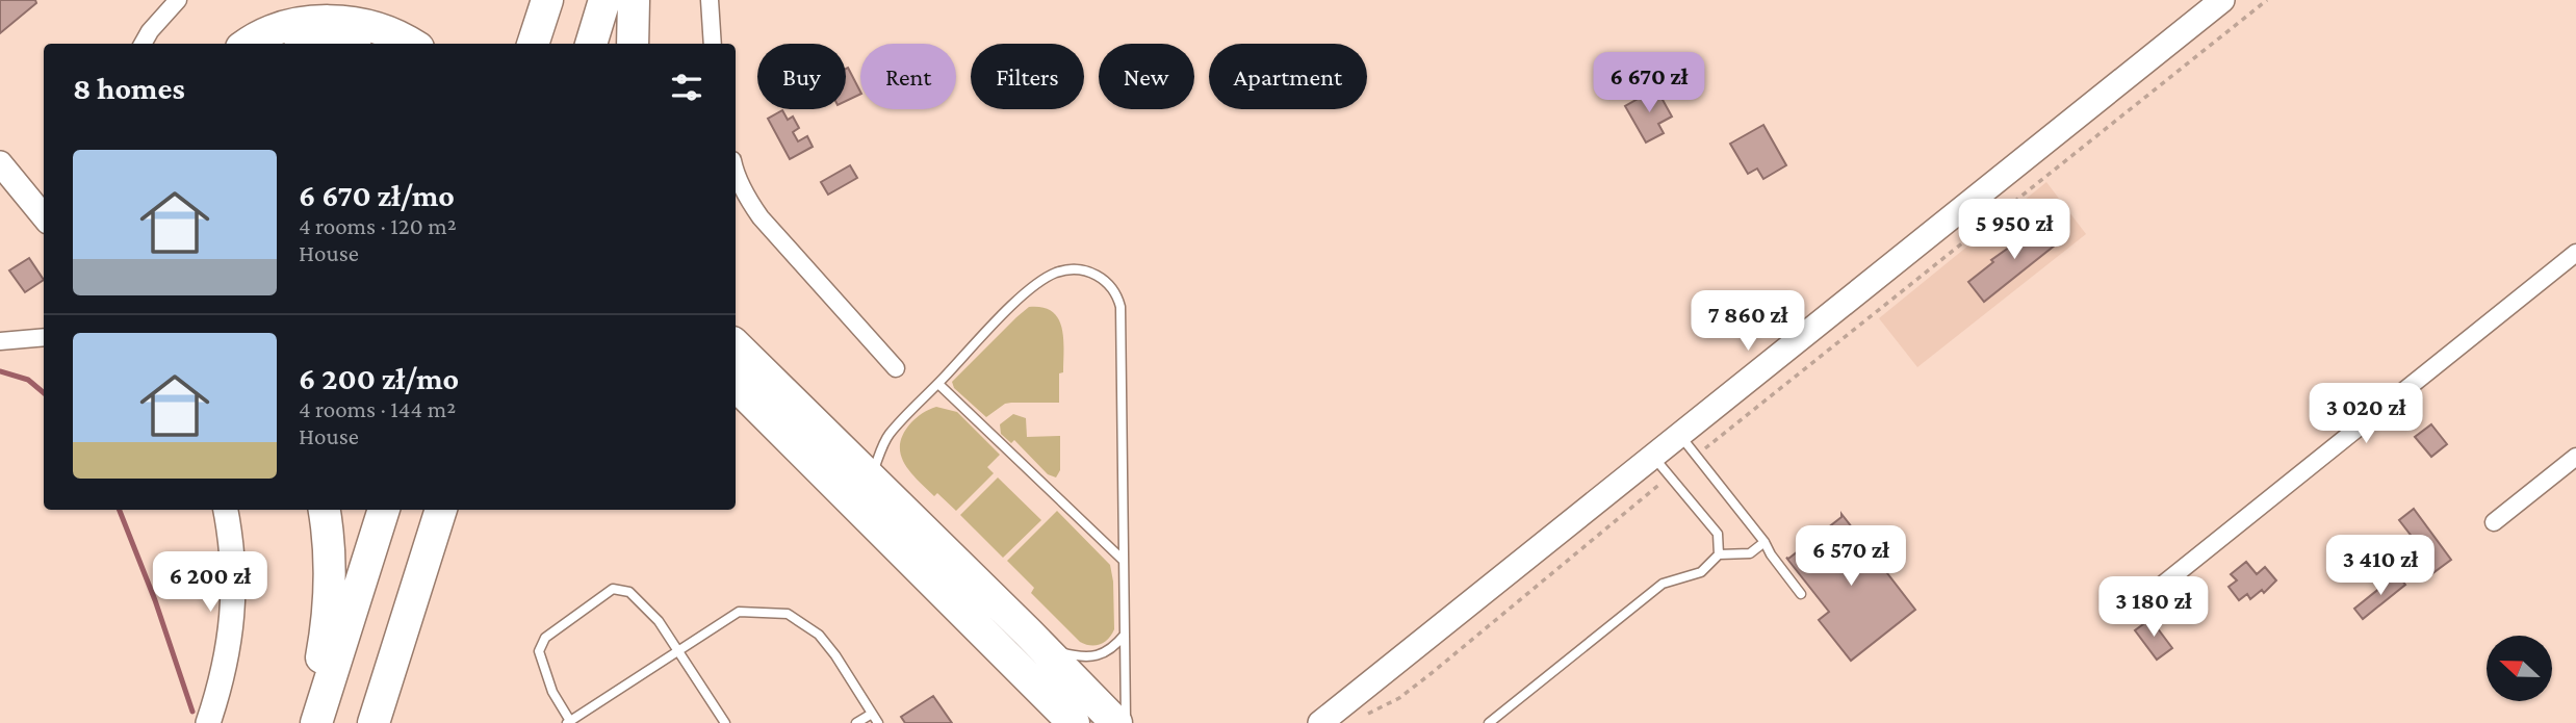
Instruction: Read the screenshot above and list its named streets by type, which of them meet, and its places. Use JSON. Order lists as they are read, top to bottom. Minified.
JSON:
{"north":"left","page":{"chip":["Buy","Rent","Filters","New","Apartment"],"heading":"8 homes","price":["6 670 zł","5 950 zł","7 860 zł","3 020 zł","6 570 zł","3 410 zł","6 200 zł","3 180 zł"],"list":[{"name":"6 670 zł/mo","note":"4 rooms · 120 m² · House"},{"name":"6 200 zł/mo","note":"4 rooms · 144 m² · House"}]}}
